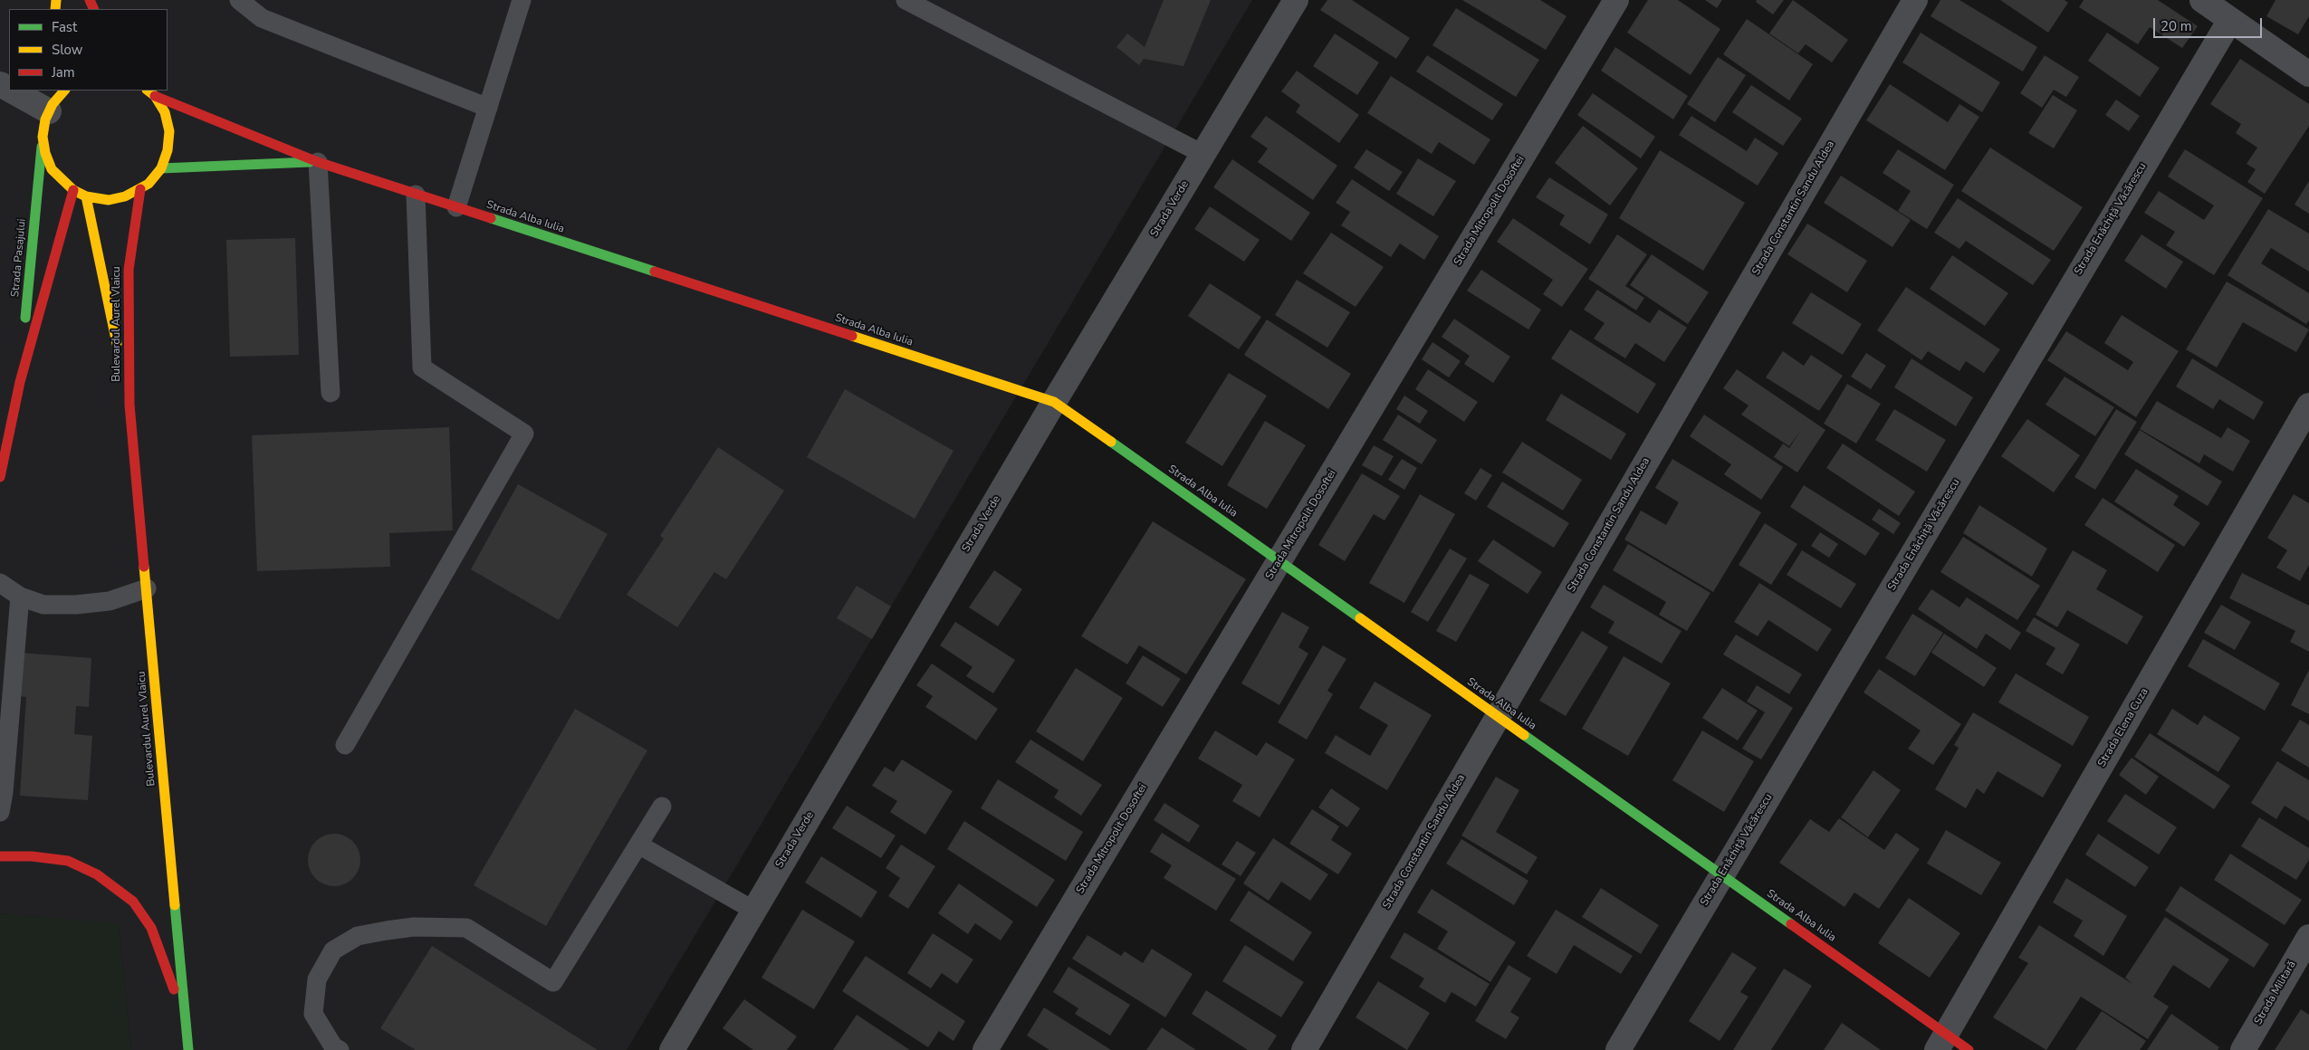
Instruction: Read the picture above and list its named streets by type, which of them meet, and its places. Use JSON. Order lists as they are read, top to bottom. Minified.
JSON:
{"streets":{"main road":["Strada Alba Iulia","Strada Pasajului","Bulevardul Aurel Vlaicu"],"street":["Strada Constantin Sandu Aldea","Strada Verde","Strada Mitropolit Dosoftei","Strada Enăchiță Văcărescu","Strada Elena Cuza","Strada Militară"]},"crossings":[["Strada Constantin Sandu Aldea","Strada Alba Iulia"],["Strada Verde","Strada Alba Iulia"],["Strada Mitropolit Dosoftei","Strada Alba Iulia"],["Strada Alba Iulia","Strada Enăchiță Văcărescu"],["Strada Alba Iulia","Strada Elena Cuza"]],"legend":["Fast","Slow","Jam"],"scale_bar":"20 m"}
